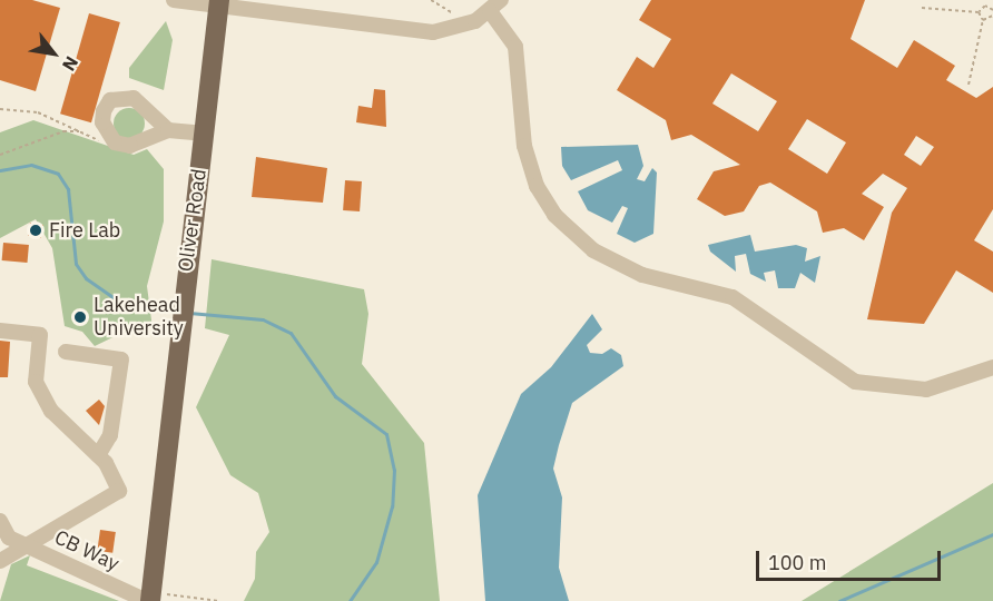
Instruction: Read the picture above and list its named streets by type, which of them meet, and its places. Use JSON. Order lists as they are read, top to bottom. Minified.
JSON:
{"streets":{"main road":["Oliver Road"],"street":["CB Way"]},"crossings":[["Oliver Road","CB Way"]],"places":["Fire Lab","Lakehead University"],"scale_bar":"100 m","north":"bottom right"}
